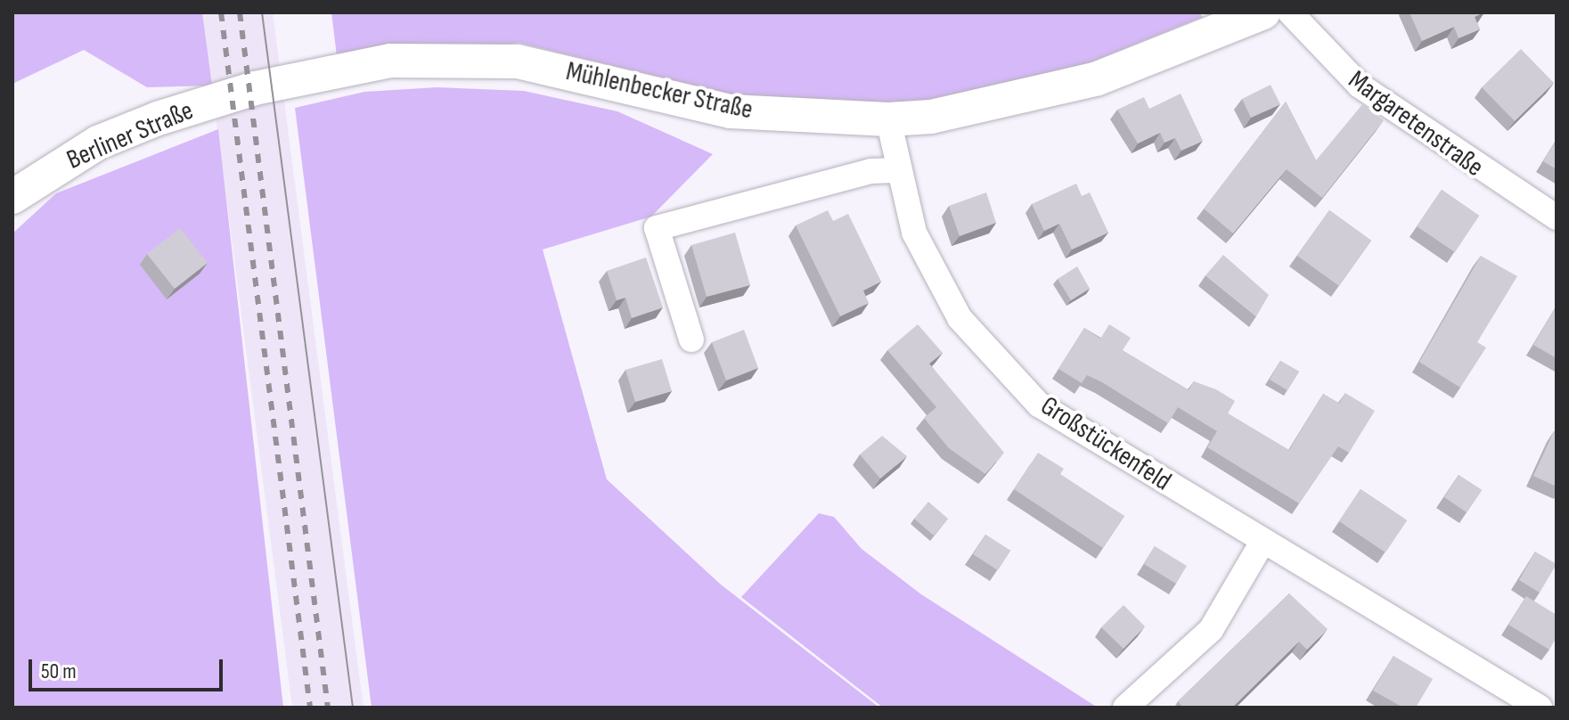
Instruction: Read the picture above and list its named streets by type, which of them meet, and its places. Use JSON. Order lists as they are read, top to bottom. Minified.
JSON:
{"streets":{"main road":["Mühlenbecker Straße","Berliner Straße"],"street":["Margaretenstraße","Großstückenfeld"]},"crossings":[["Mühlenbecker Straße","Berliner Straße"],["Mühlenbecker Straße","Großstückenfeld"]],"scale_bar":"50 m"}
